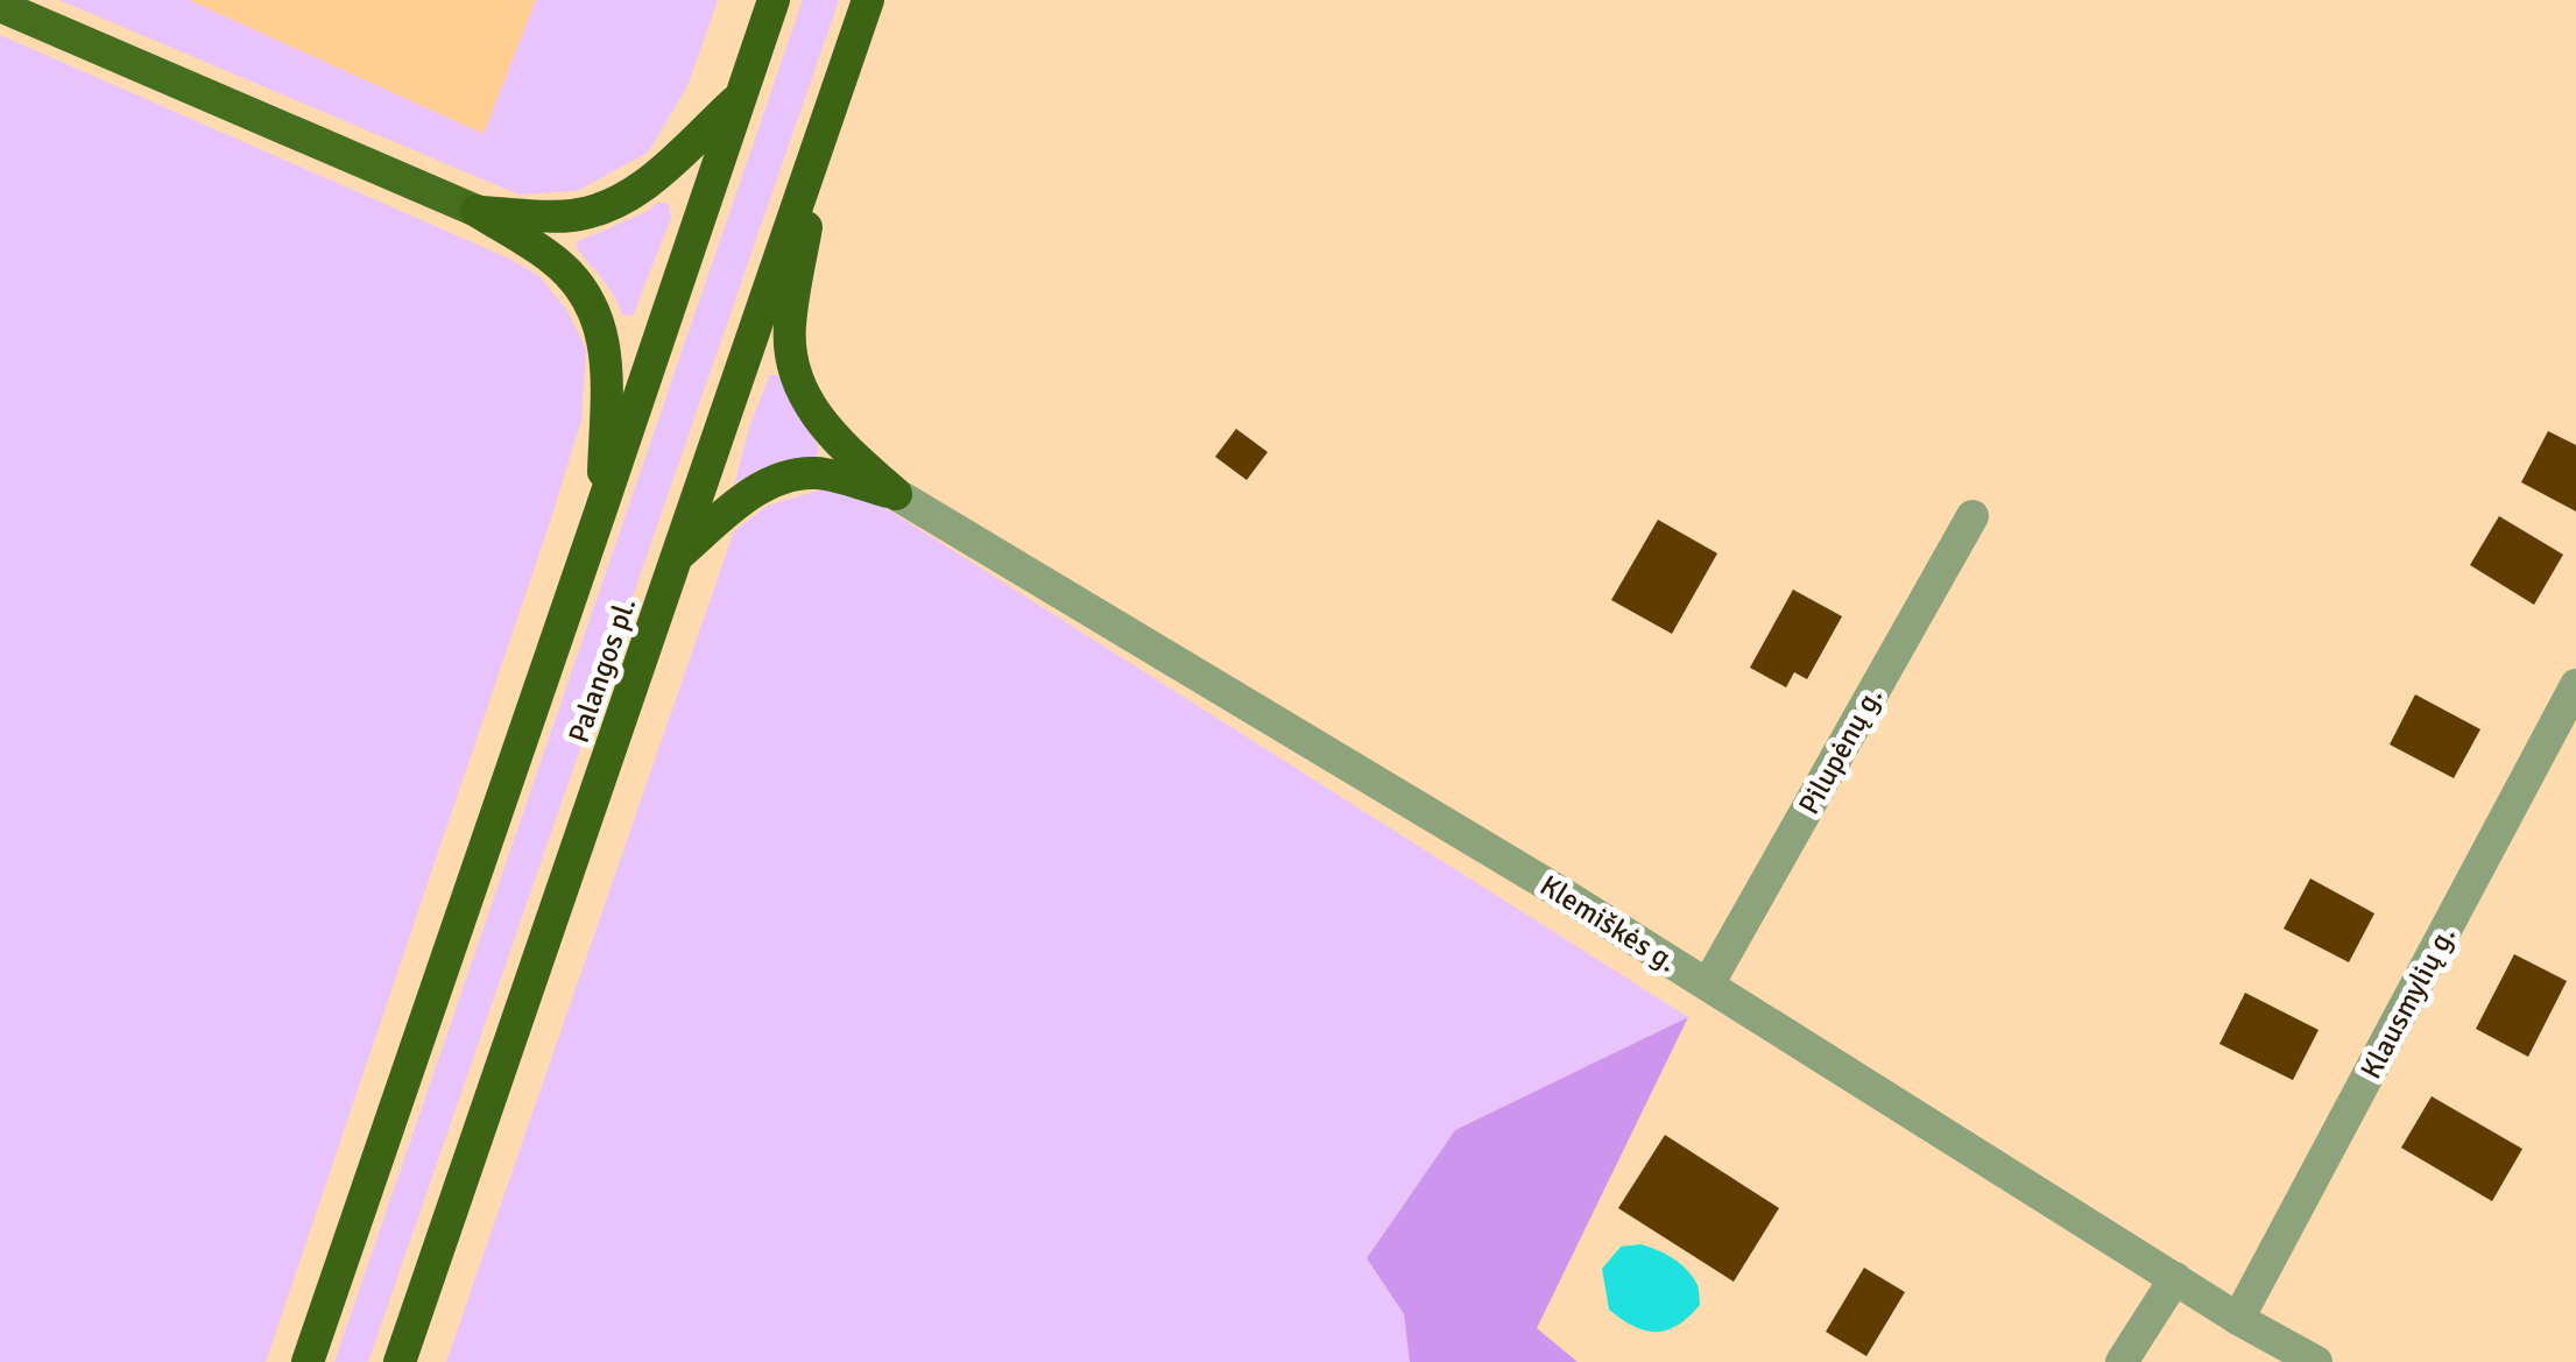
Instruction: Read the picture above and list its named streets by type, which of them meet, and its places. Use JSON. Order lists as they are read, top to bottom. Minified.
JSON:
{"streets":{"highway":["Palangos pl."],"street":["Pilupėnų g.","Klemiškės g.","Klausmylių g."]},"crossings":[["Pilupėnų g.","Klemiškės g."],["Klemiškės g.","Klausmylių g."]]}
